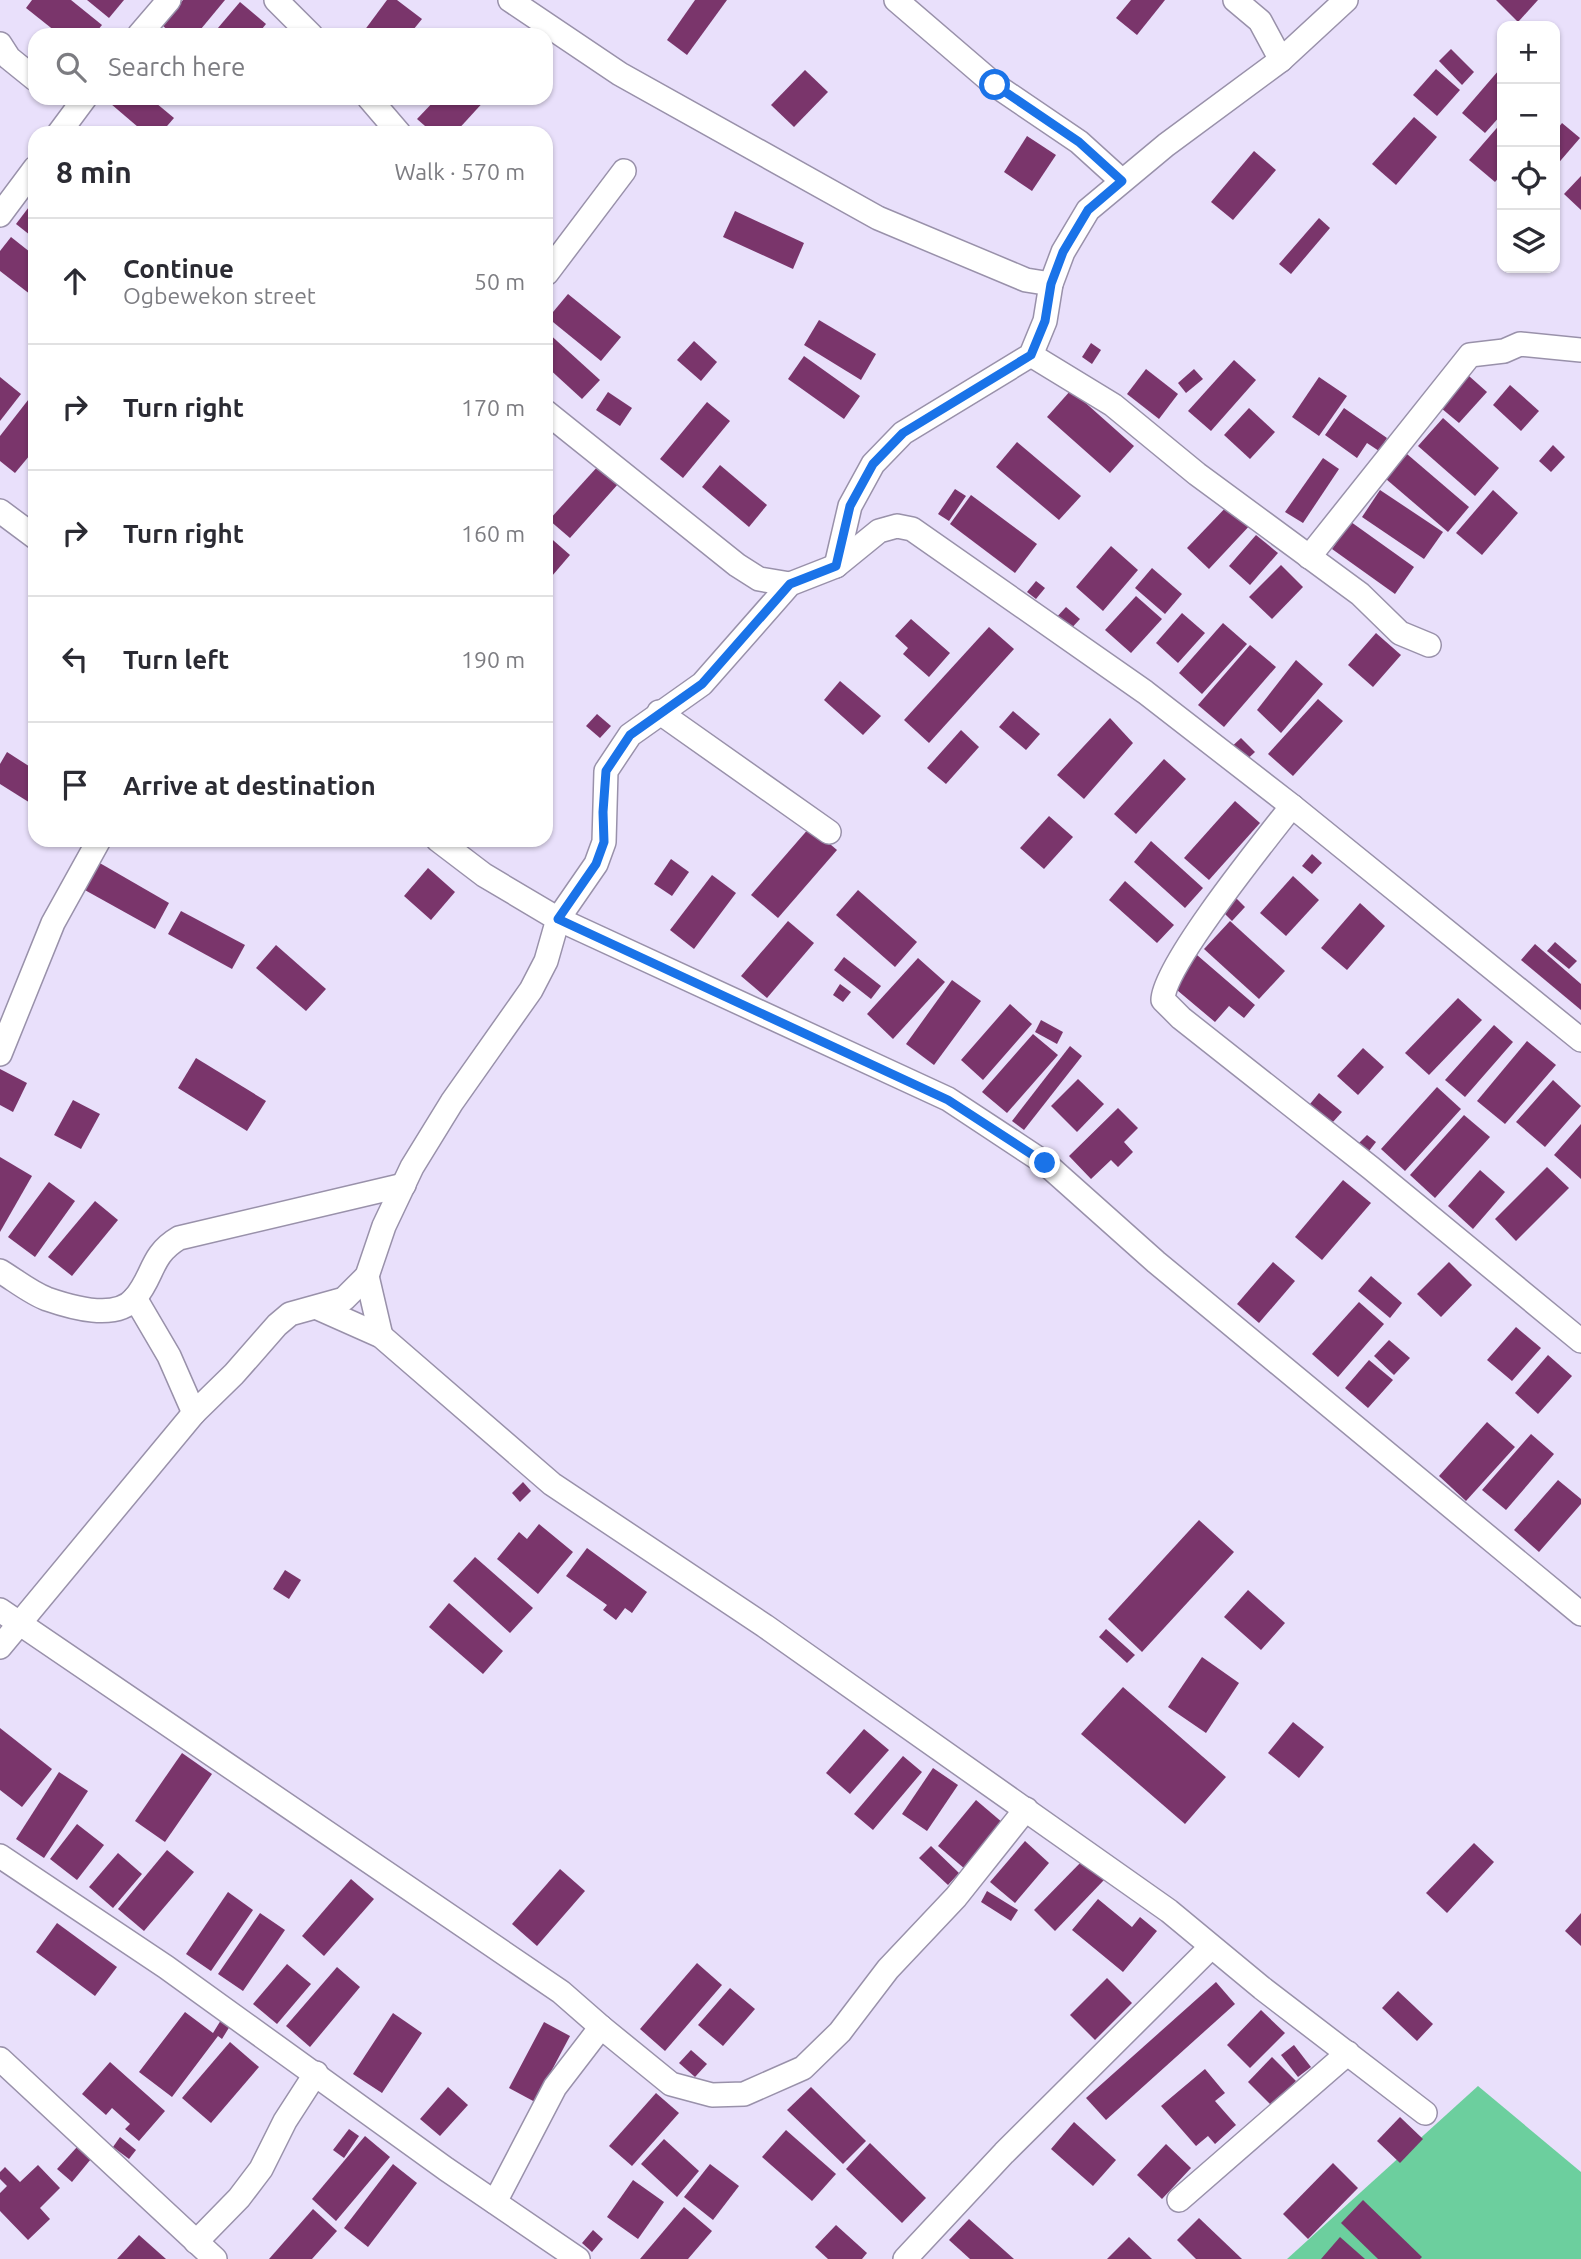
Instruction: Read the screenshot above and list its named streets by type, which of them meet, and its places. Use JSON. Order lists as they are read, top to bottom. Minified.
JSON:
{"page":{"map_buttons":["+","−"],"search":"Search here","heading":["8 min","Walk · 570 m"],"list":[["Continue","Ogbewekon street","50 m"],["Turn right","170 m"],["Turn right","160 m"],["Turn left","190 m"],"Arrive at destination"]}}
